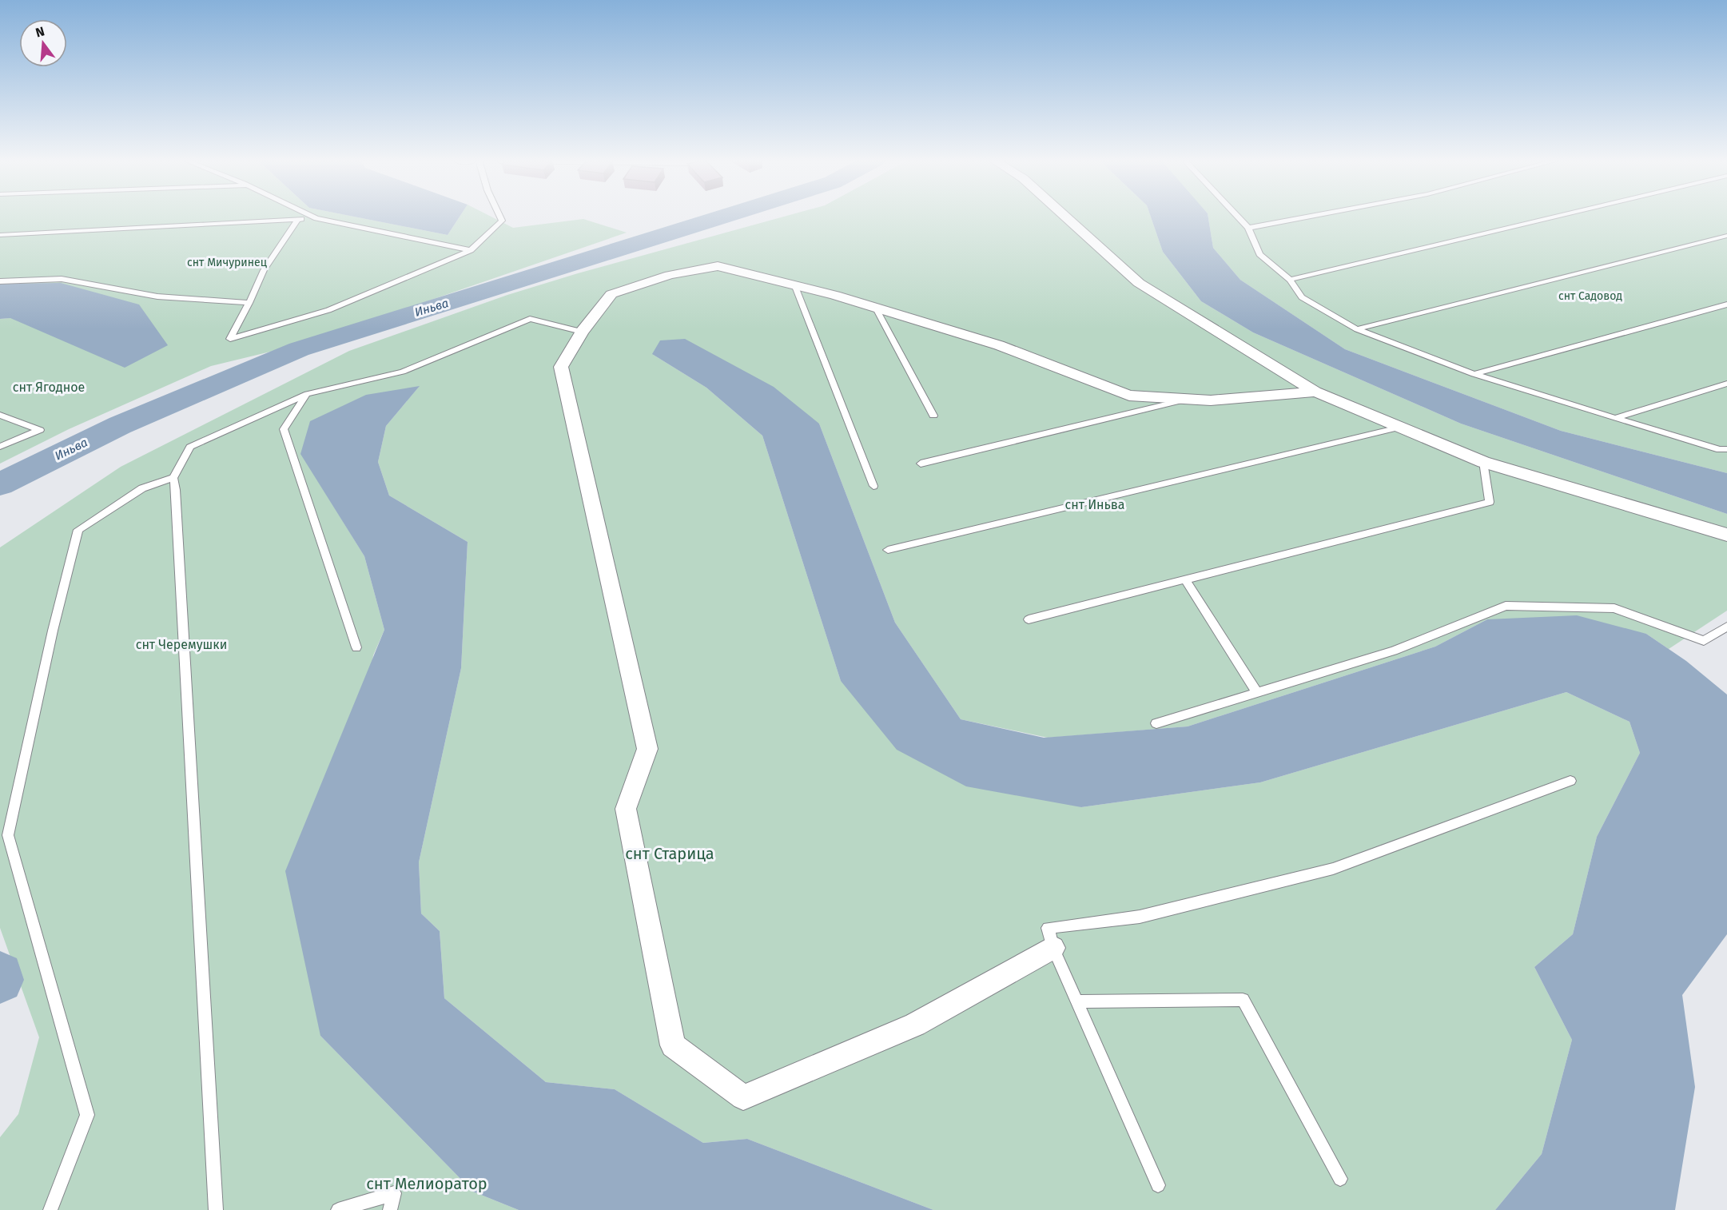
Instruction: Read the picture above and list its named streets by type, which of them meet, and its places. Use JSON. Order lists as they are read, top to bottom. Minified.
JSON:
{"water":["Иньва"],"parks":["снт Мичуринец","снт Садовод","снт Ягодное","снт Иньва","снт Черемушки","снт Старица","снт Мелиоратор"],"north":"top"}
